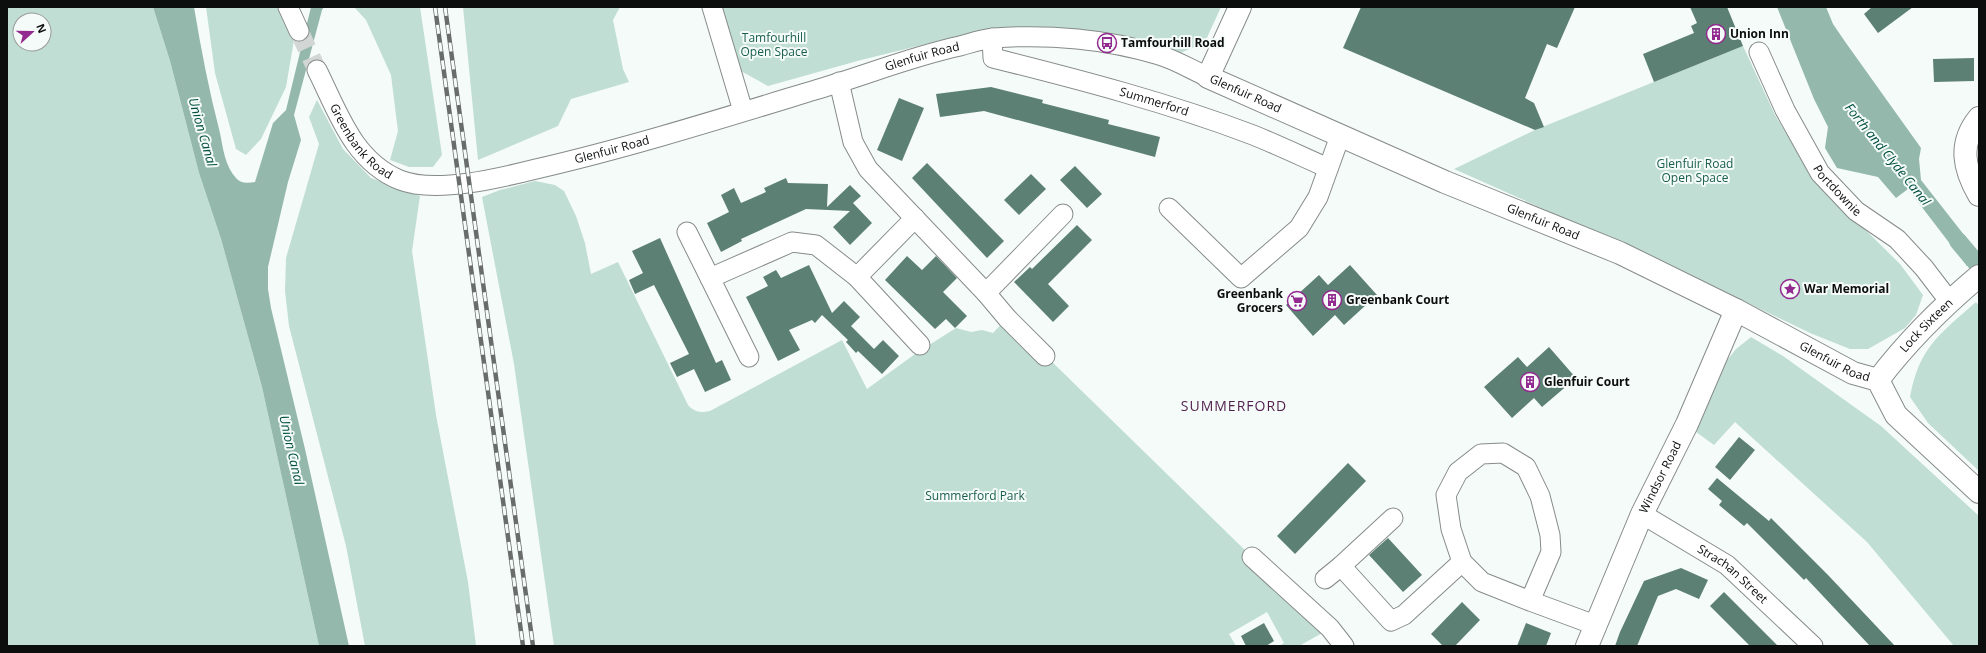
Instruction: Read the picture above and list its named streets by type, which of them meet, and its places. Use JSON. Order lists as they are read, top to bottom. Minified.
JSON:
{"streets":{"main road":["Glenfuir Road","Lock Sixteen","Windsor Road"],"street":["Summerford","Greenbank Road","Portdownie","Strachan Street"]},"crossings":[["Glenfuir Road","Summerford"],["Glenfuir Road","Greenbank Road"],["Glenfuir Road","Lock Sixteen"],["Glenfuir Road","Windsor Road"],["Portdownie","Lock Sixteen"],["Windsor Road","Strachan Street"]],"districts":["SUMMERFORD"],"water":["Union Canal","Forth and Clyde Canal"],"parks":["Tamfourhill Open Space","Glenfuir Road Open Space","Summerford Park"],"places":{"building":["Union Inn","Greenbank Court","Glenfuir Court"],"bus stop":["Tamfourhill Road"],"place":["War Memorial"],"supermarket":["Greenbank Grocers"]},"north":"right"}
